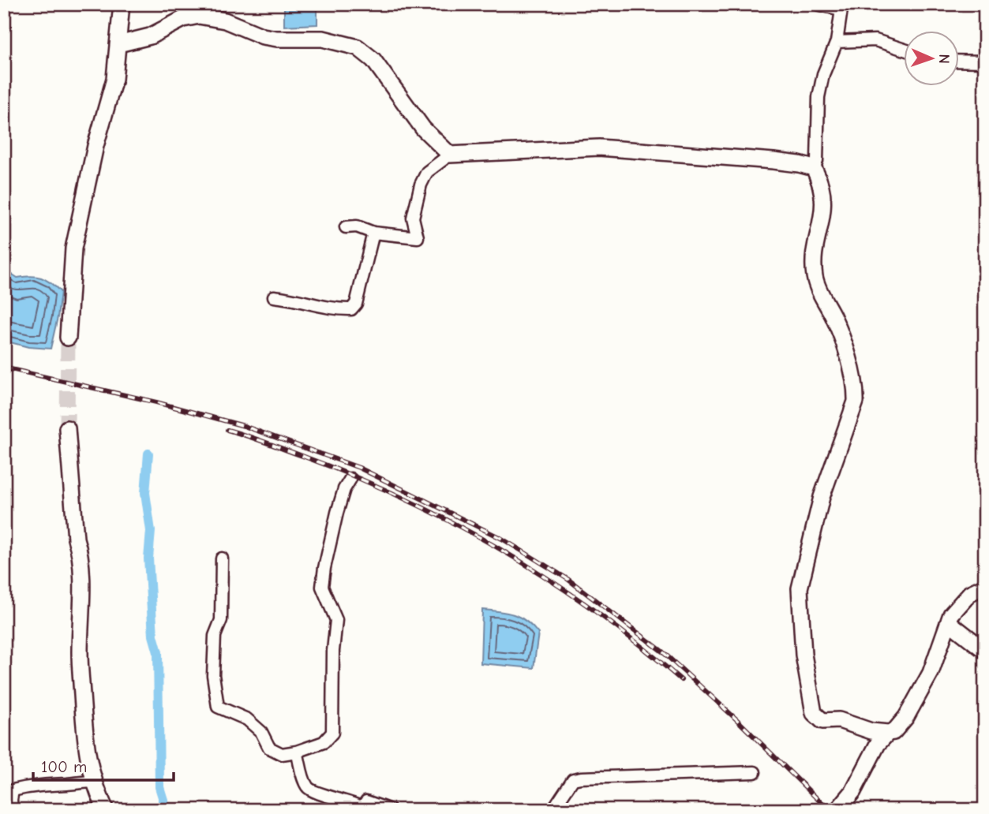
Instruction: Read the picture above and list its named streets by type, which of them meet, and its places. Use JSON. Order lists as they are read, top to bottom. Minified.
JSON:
{"scale_bar":"100 m","north":"right"}
